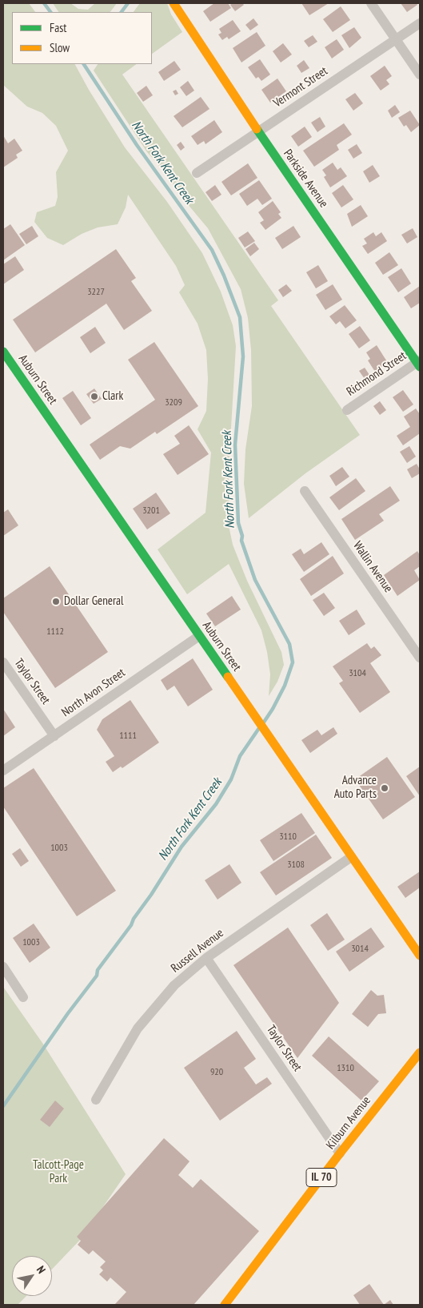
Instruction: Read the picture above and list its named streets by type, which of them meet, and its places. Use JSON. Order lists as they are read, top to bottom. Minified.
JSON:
{"streets":{"main road":["Parkside Avenue","Auburn Street","Kilburn Avenue","IL 70"],"street":["Vermont Street","Richmond Street","Wallin Avenue","Taylor Street","North Avon Street","Russell Avenue"]},"crossings":[["Vermont Street","Parkside Avenue"],["Parkside Avenue","Richmond Street"],["Auburn Street","North Avon Street"],["Auburn Street","Russell Avenue"],["Taylor Street","North Avon Street"],["Taylor Street","Russell Avenue"],["Taylor Street","Kilburn Avenue"]],"water":["North Fork Kent Creek"],"parks":["Talcott-Page Park"],"places":["Clark","Dollar General","Advance Auto Parts"],"house_numbers":["3227","3209","3201","1112","3104","1111","3110","1003","3108","1003","3014","1310","920"],"legend":["Fast","Slow"],"north":"top right"}
